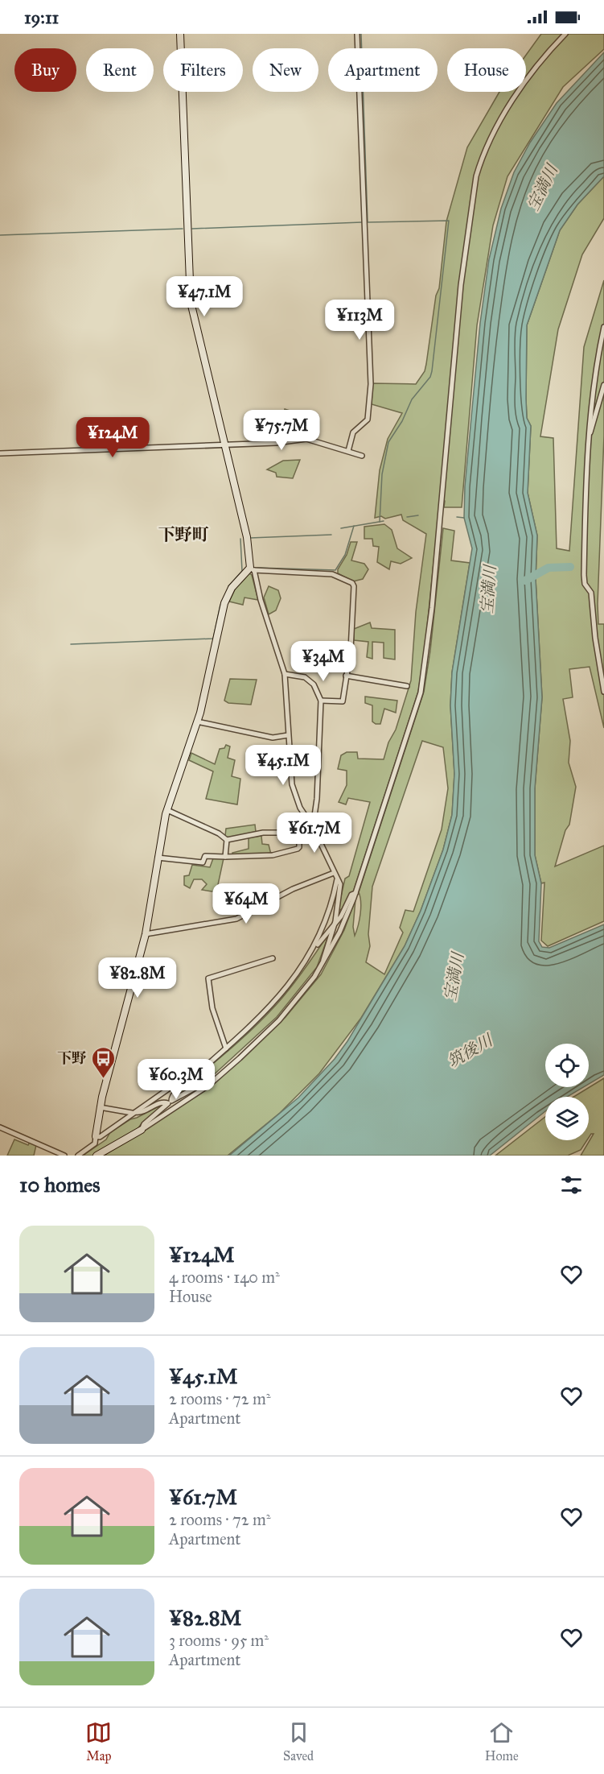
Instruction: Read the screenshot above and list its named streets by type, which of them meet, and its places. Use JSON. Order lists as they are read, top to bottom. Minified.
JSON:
{"districts":["下野町"],"water":["宝満川","筑後川"],"places":{"bus stop":["下野"]},"page":{"status":"19:11","chip":["Buy","Rent","Filters","New","Apartment","House"],"price":["¥47.1M","¥113M","¥75.7M","¥124M","¥34M","¥45.1M","¥61.7M","¥64M","¥82.8M","¥60.3M"],"heading":"10 homes","list":[{"name":"¥124M","note":"4 rooms · 140 m² · House"},{"name":"¥45.1M","note":"2 rooms · 72 m² · Apartment"},{"name":"¥61.7M","note":"2 rooms · 72 m² · Apartment"},{"name":"¥82.8M","note":"3 rooms · 95 m² · Apartment"}],"tabs":["Map","Saved","Home"]}}
